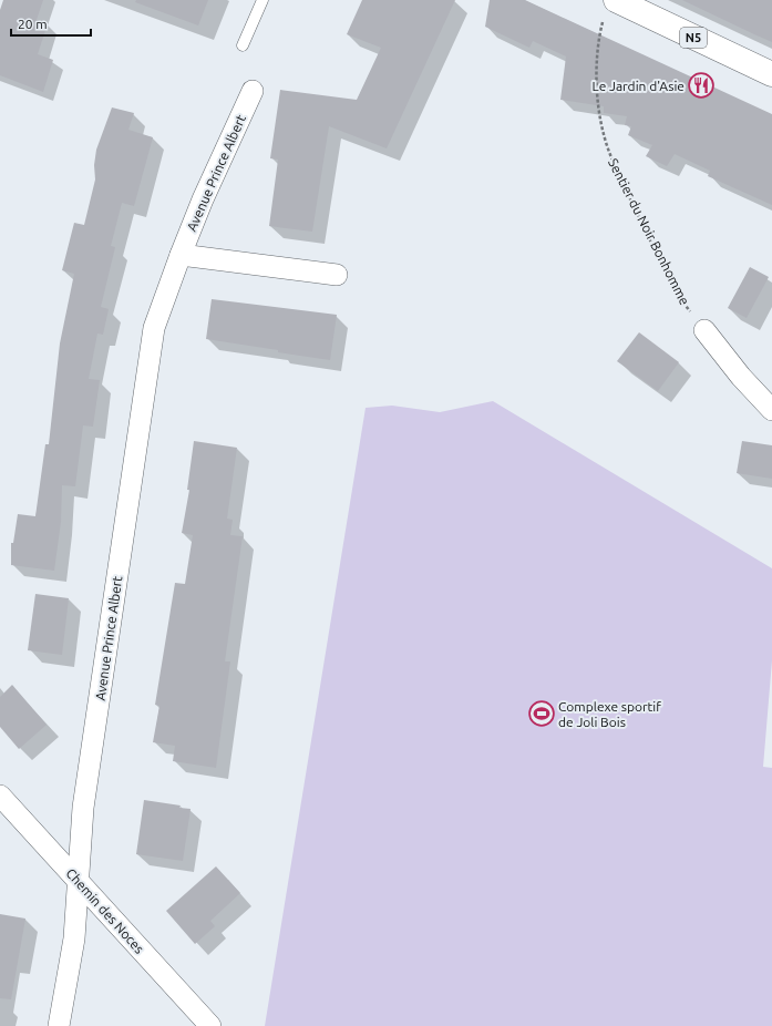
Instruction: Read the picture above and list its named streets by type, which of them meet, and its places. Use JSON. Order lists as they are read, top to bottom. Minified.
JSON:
{"streets":{"main road":["N5"],"street":["Avenue Prince Albert","Chemin des Noces"],"path":["Sentier du Noir Bonhomme"]},"crossings":[["N5","Sentier du Noir Bonhomme"],["Avenue Prince Albert","Chemin des Noces"]],"places":{"restaurant":["Le Jardin d'Asie"],"sports":["Complexe sportif de Joli Bois"]},"scale_bar":"20 m"}
